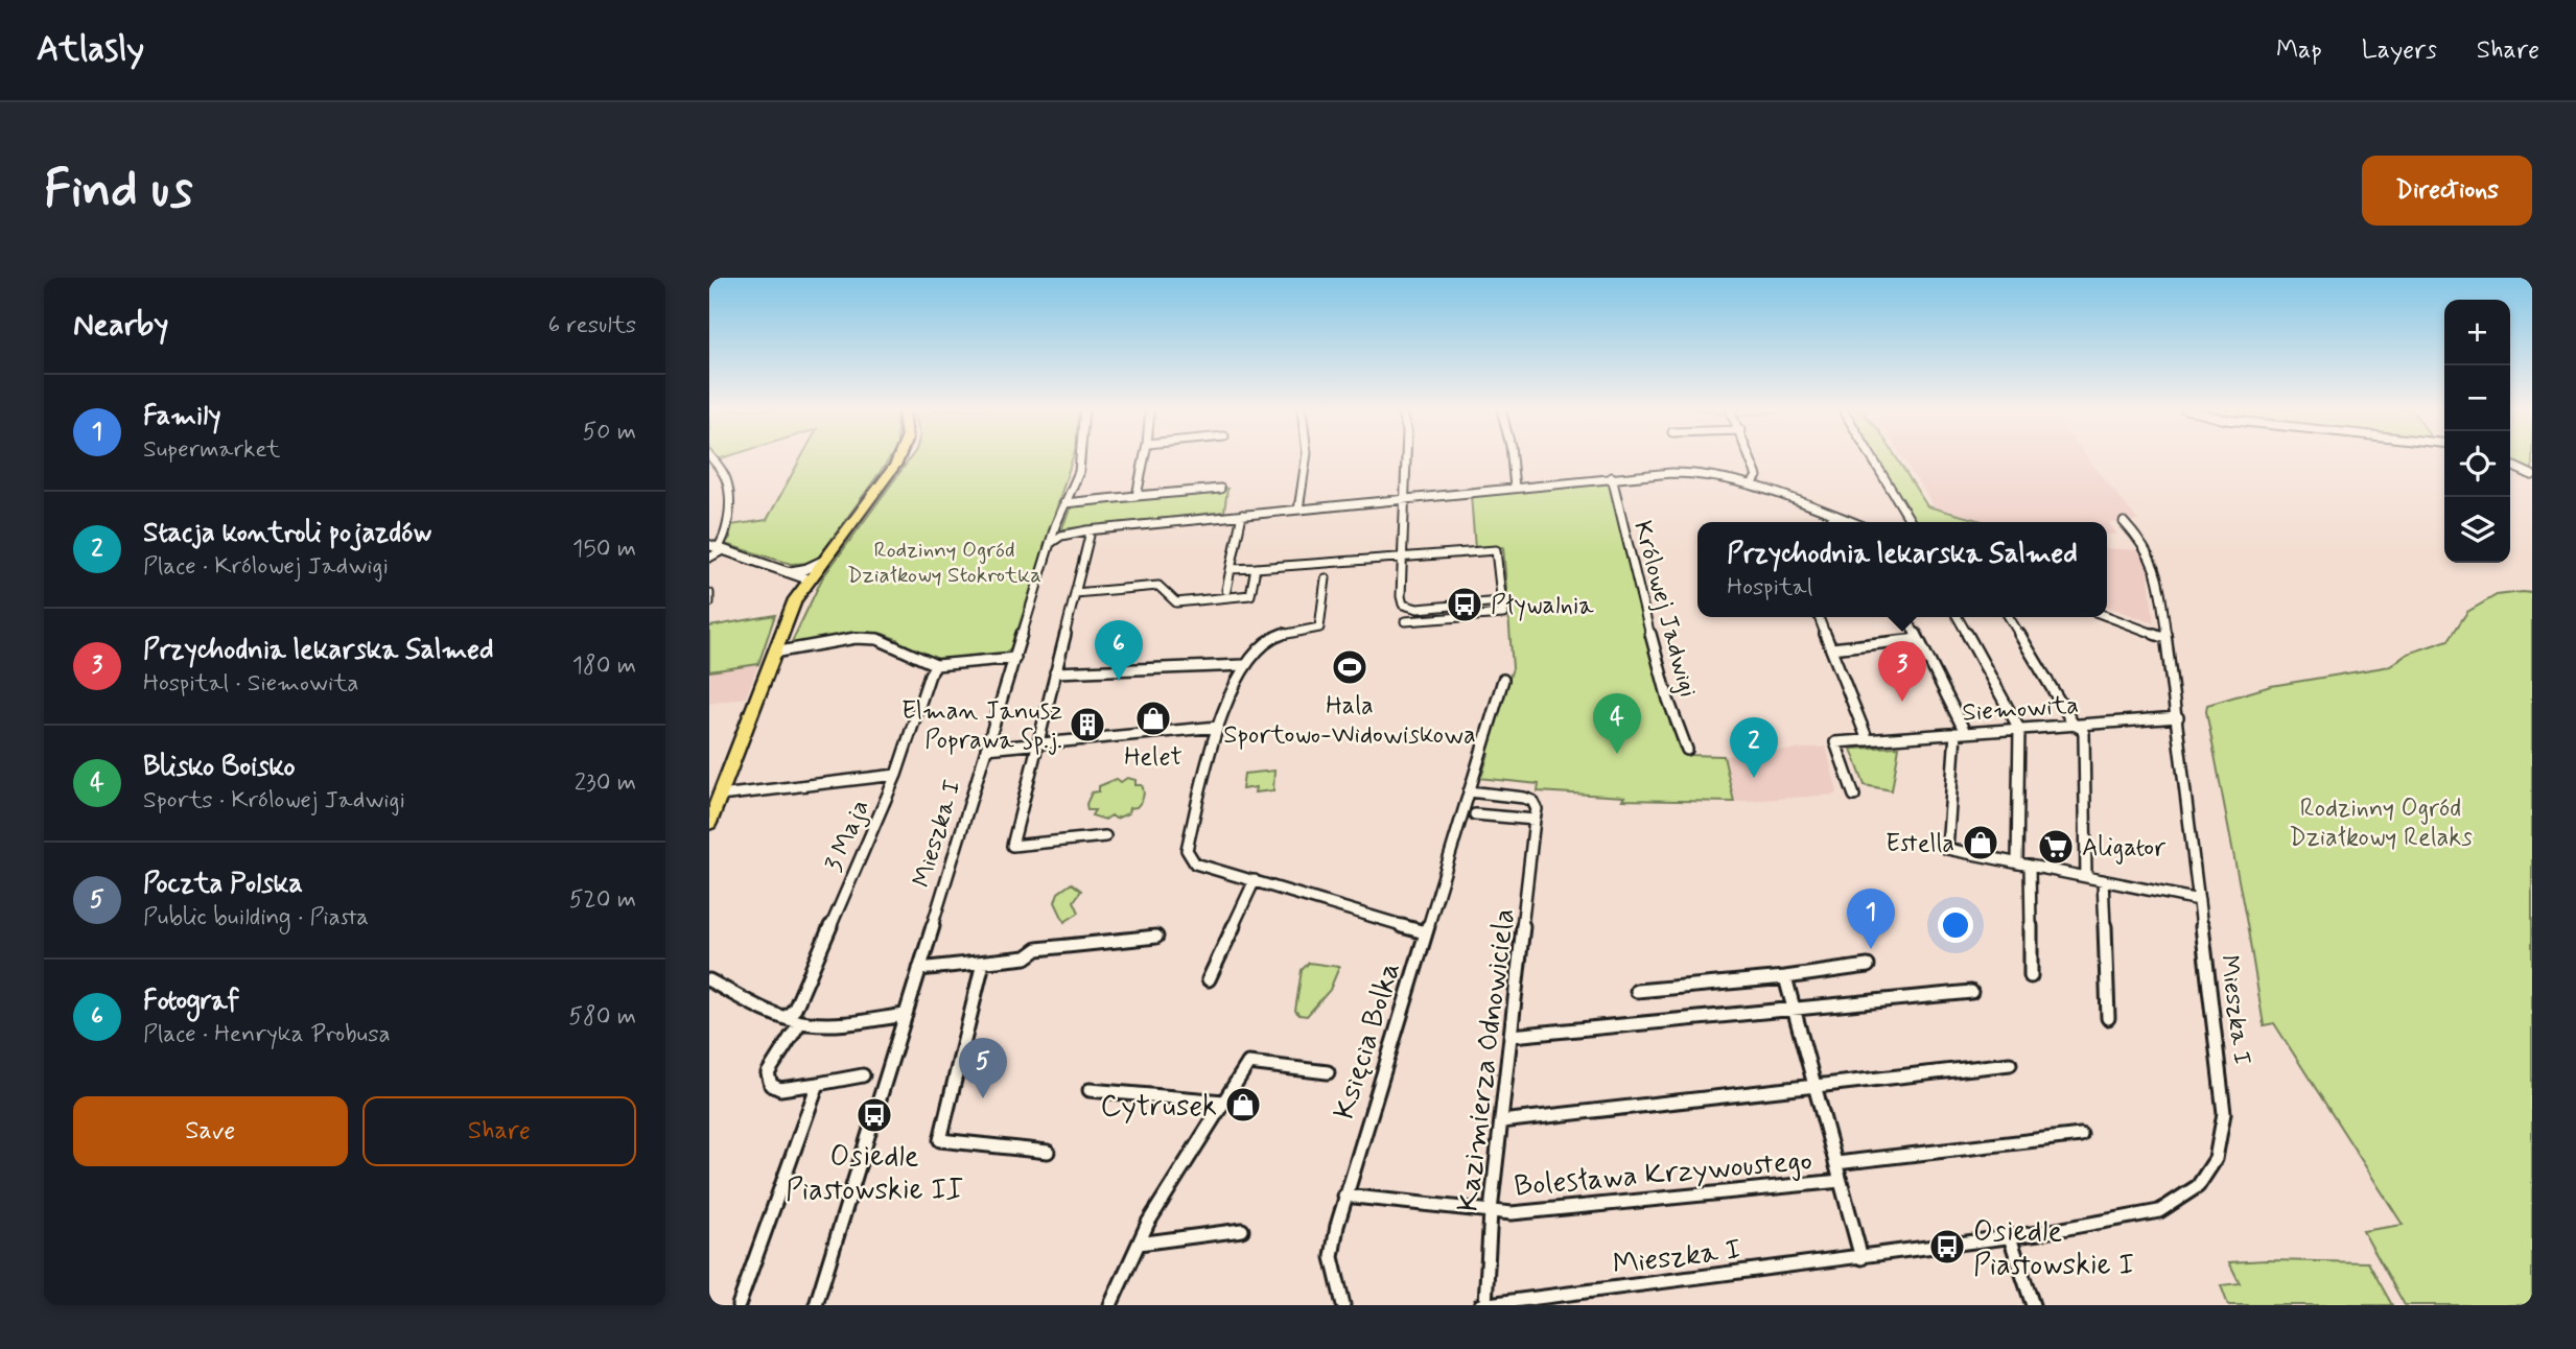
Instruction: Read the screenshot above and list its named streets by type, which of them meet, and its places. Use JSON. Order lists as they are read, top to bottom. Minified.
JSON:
{"streets":{"street":["Królowej Jadwigi","Siemowita","Mieszka I","3 Maja","Księcia Bolka","Kazimierza Odnowiciela","Bolesława Krzywoustego"]},"crossings":[["Siemowita","Mieszka I"],["Mieszka I","Kazimierza Odnowiciela"],["Mieszka I","Bolesława Krzywoustego"],["Księcia Bolka","Bolesława Krzywoustego"],["Kazimierza Odnowiciela","Bolesława Krzywoustego"]],"parks":["Rodzinny Ogród Działkowy Stokrotka","Rodzinny Ogród Działkowy Relaks"],"places":{"bus stop":["Pływalnia","Osiedle Piastowskie II","Osiedle Piastowskie I"],"sports":["Hala Sportowo-Widowiskowa"],"shop":["Helet","Estella","Cytrusek"],"building":["Elman Janusz Poprawa Sp.j."],"supermarket":["Aligator"]},"page":{"header":"Atlasly","nav":["Map","Layers","Share"],"buttons":["Directions",["Save","Share"]],"title":"Find us","heading":["Nearby","6 results"],"map_buttons":["+","−"],"list":[{"mark":"1","name":"Family","note":"Supermarket","value":"50 m"},{"mark":"2","name":"Stacja kontroli pojazdów","note":"Place · Królowej Jadwigi","value":"150 m"},{"mark":"3","name":"Przychodnia lekarska Salmed","note":"Hospital · Siemowita","value":"180 m"},{"mark":"4","name":"Blisko Boisko","note":"Sports · Królowej Jadwigi","value":"230 m"},{"mark":"5","name":"Poczta Polska","note":"Public building · Piasta","value":"520 m"},{"mark":"6","name":"Fotograf","note":"Place · Henryka Probusa","value":"580 m"}],"popup":["Przychodnia lekarska Salmed","Hospital"],"pins":["6","3","4","2","1","5"]}}
